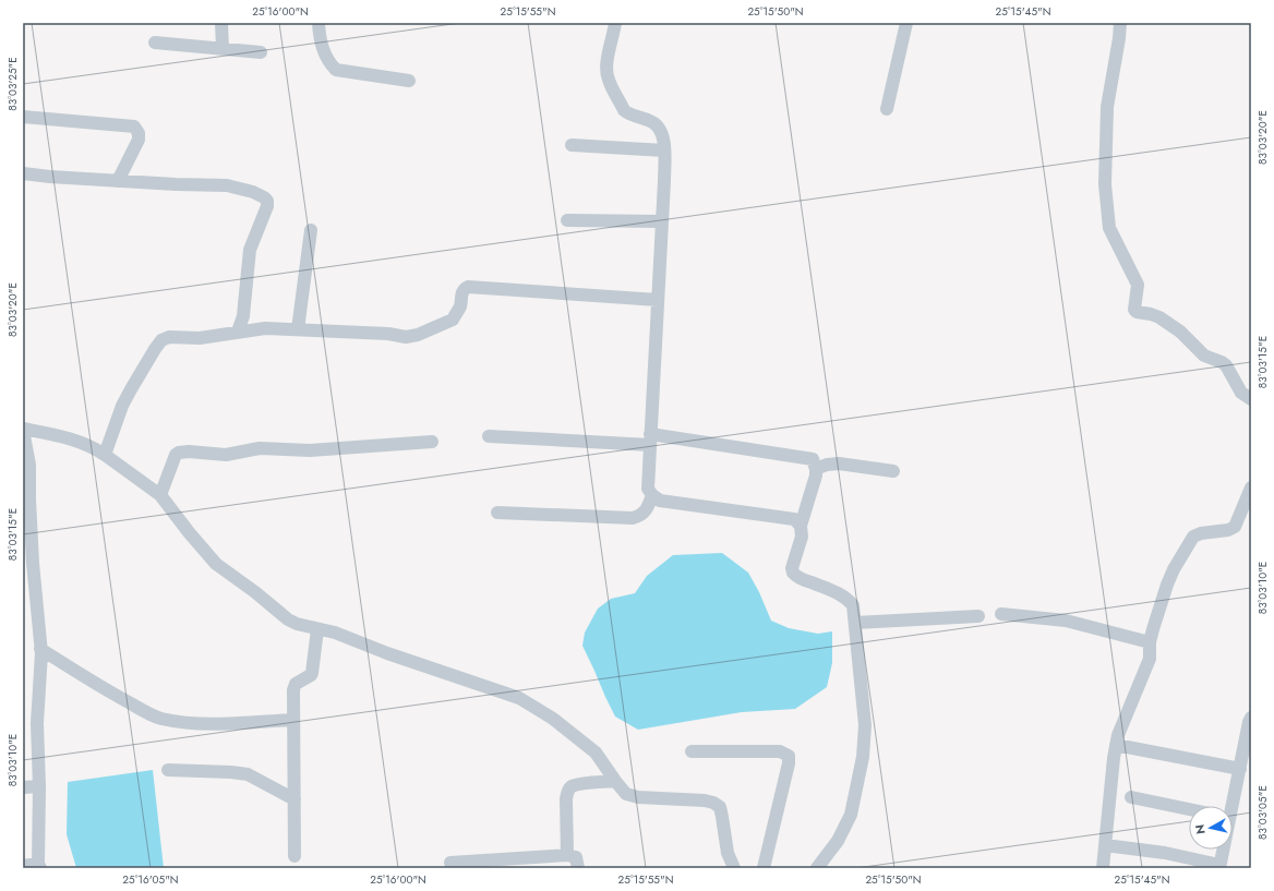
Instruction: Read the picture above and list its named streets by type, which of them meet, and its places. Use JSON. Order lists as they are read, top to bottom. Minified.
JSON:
{"north":"left","coordinates":["25°16'00\"N","25°15'55\"N","25°15'50\"N","25°15'45\"N","83°03'25\"E","83°03'20\"E","83°03'15\"E","83°03'10\"E","83°03'05\"E","25°16'05\"N"]}
